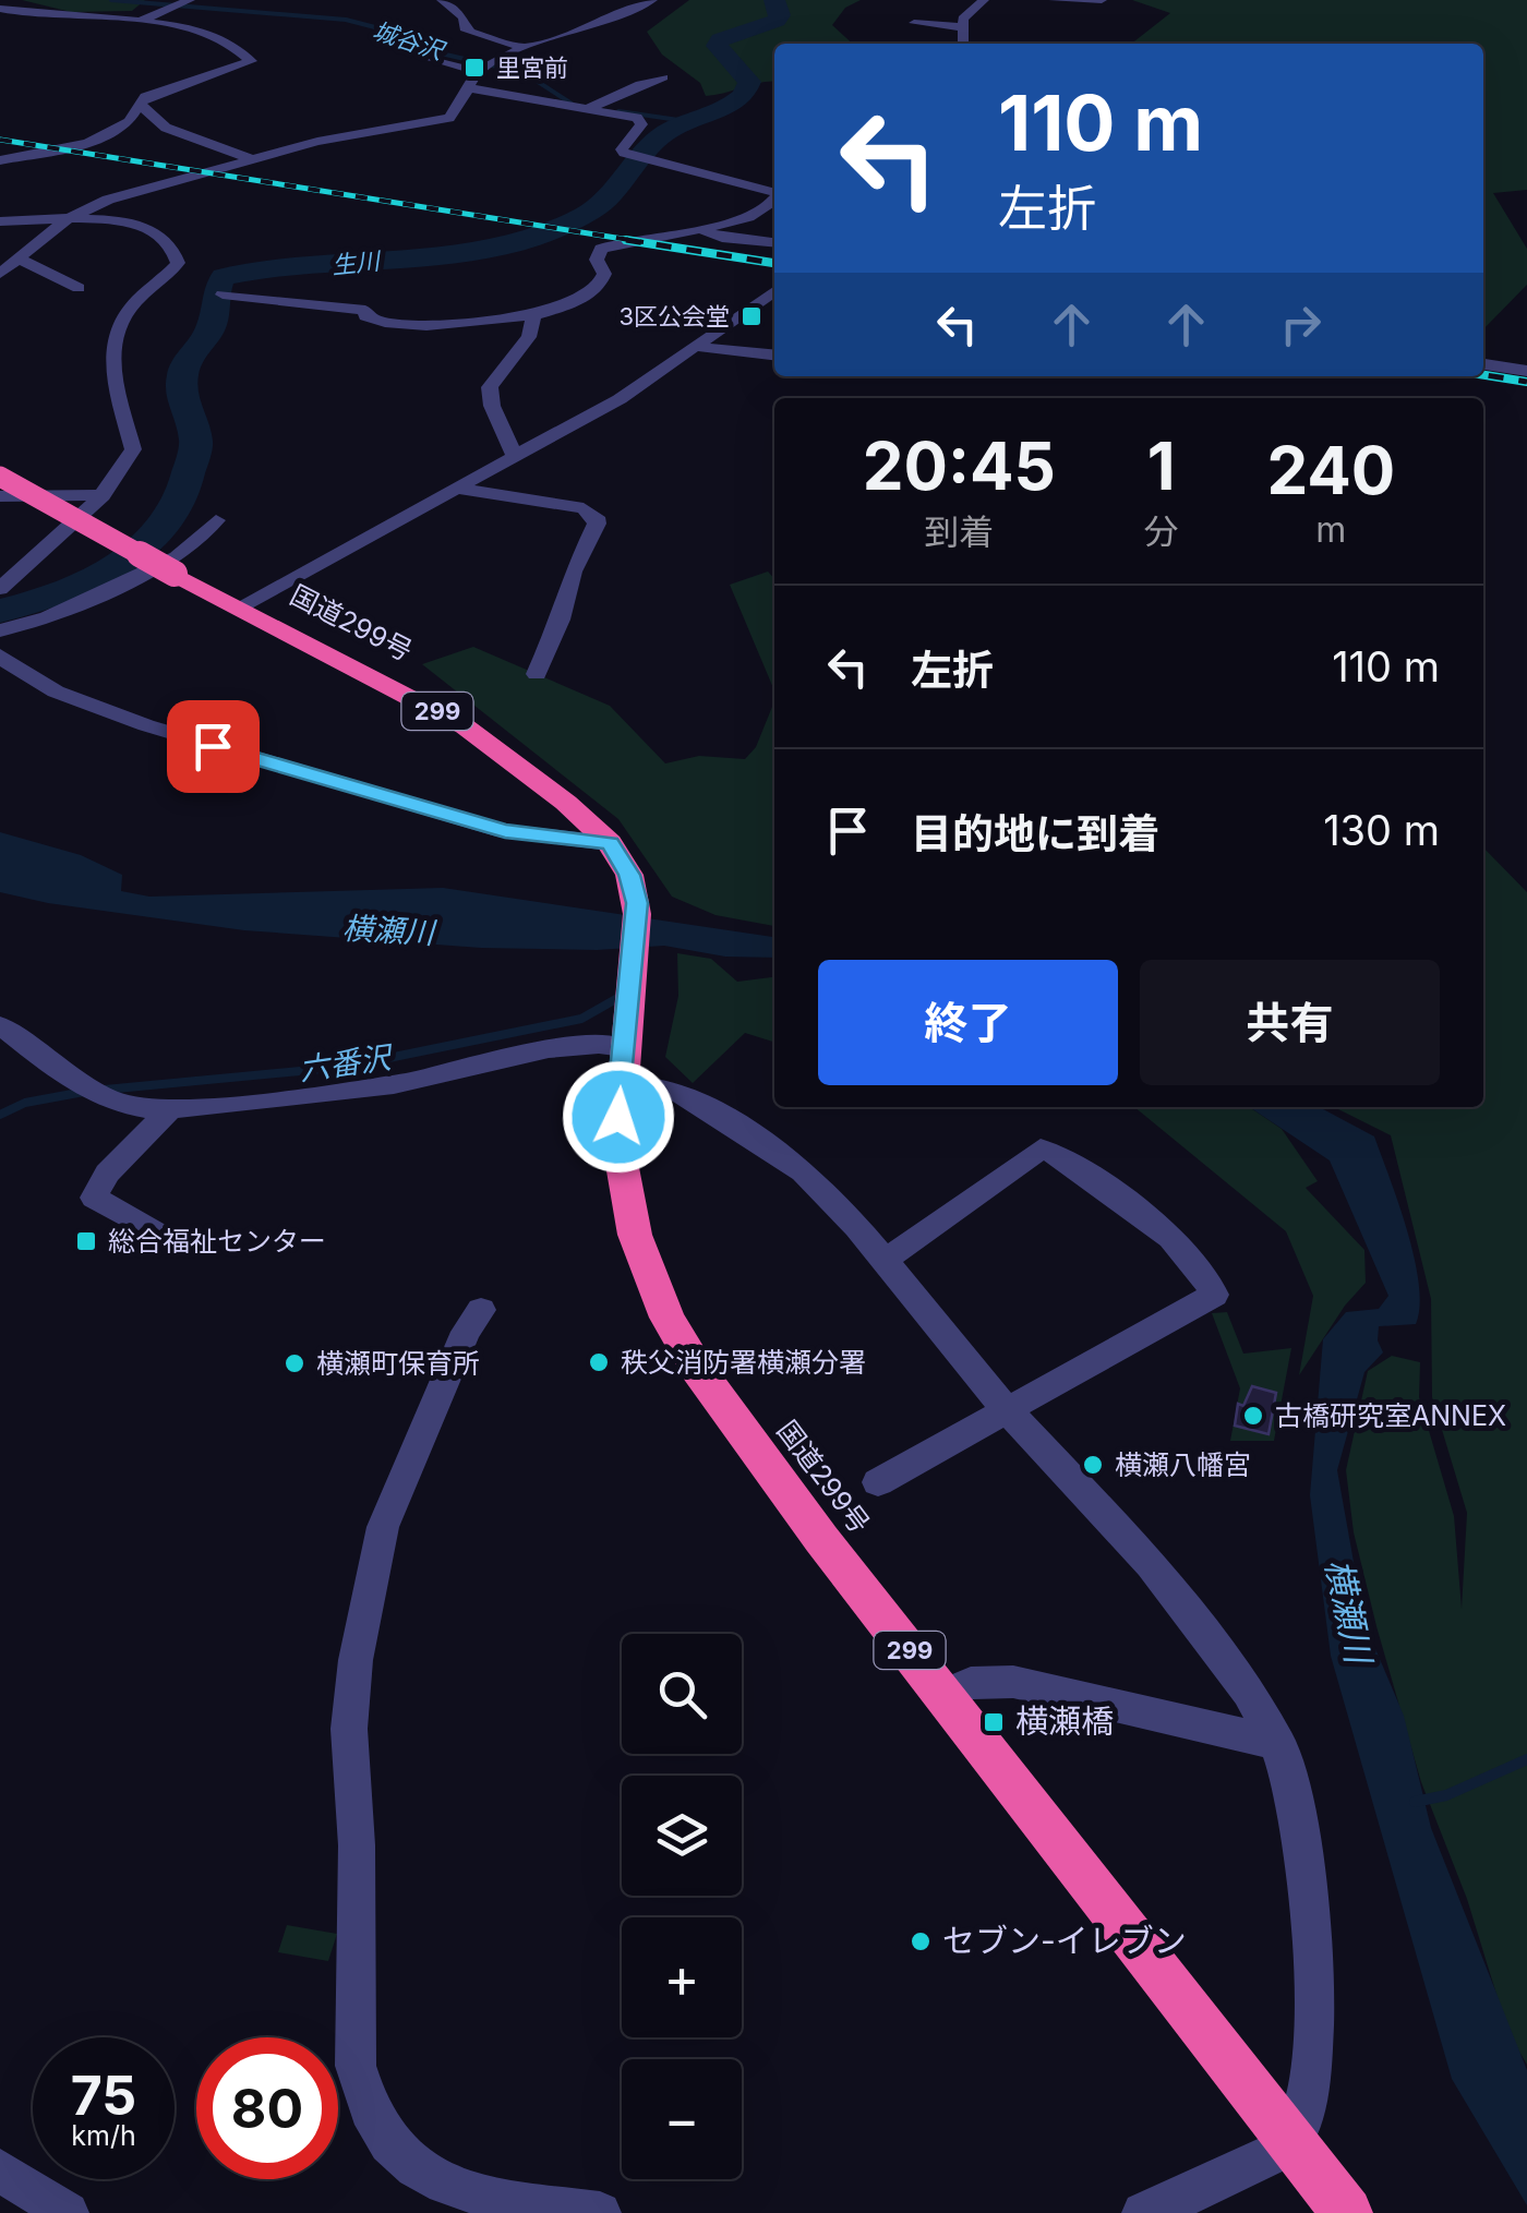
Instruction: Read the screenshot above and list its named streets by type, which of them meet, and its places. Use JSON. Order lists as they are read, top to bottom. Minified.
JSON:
{"streets":{"highway":["国道299号","299"]},"water":["城谷沢","生川","横瀬川","六番沢"],"places":{"transit":["里宮前","3区公会堂","総合福祉センター","横瀬橋"],"other":["秩父消防署横瀬分署","横瀬町保育所","古橋研究室ANNEX","横瀬八幡宮","セブン-イレブン"]},"page":{"turn":["110 m","左折"],"eta":["20:45","到着","1","分","240","m"],"list":[{"name":"左折","value":"110 m"},{"name":"目的地に到着","value":"130 m"}],"buttons":["終了","共有"],"map_buttons":["+","−"],"speed":"75 km/h","limit":"80"}}
